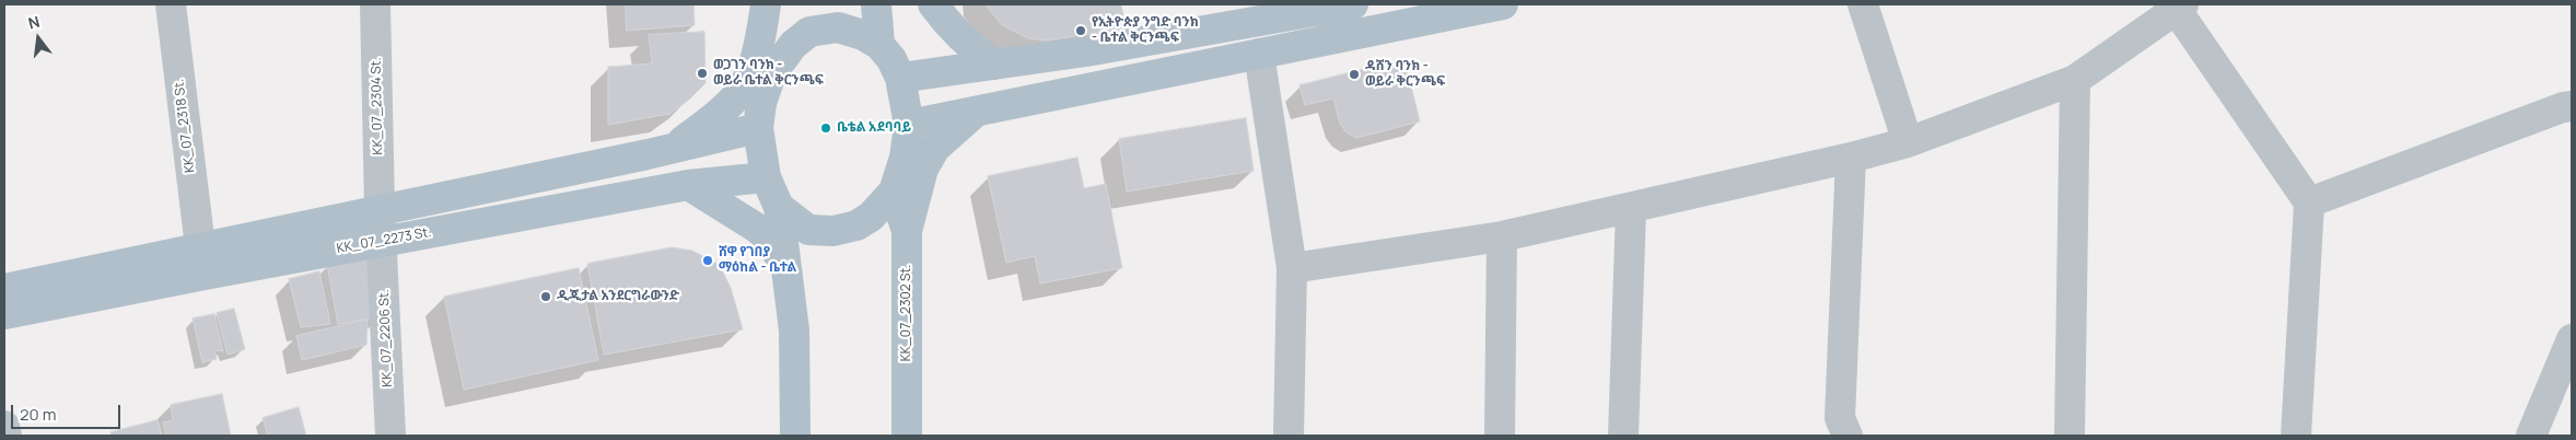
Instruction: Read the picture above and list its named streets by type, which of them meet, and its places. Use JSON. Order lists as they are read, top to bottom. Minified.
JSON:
{"streets":{"main road":["KK_07_2273 St.","KK_07_2302 St."],"street":["KK_07_2304 St.","KK_07_2318 St.","KK_07_2206 St."]},"crossings":[["KK_07_2304 St.","KK_07_2273 St."],["KK_07_2304 St.","KK_07_2206 St."],["KK_07_2318 St.","KK_07_2273 St."],["KK_07_2273 St.","KK_07_2302 St."],["KK_07_2273 St.","KK_07_2206 St."]],"places":["የኢትዮጵያ ንግድ ባንክ - ቤተል ቅርንጫፍ","ወጋገን ባንክ - ወይራ ቤተል ቅርንጫፍ","ዳሸን ባንክ - ወይራ ቅርንጫፍ","ቤቴል አደባባይ","ሸዋ የገበያ ማዕከል - ቤተል","ዲጂታል አንደርግራውንድ"],"scale_bar":"20 m","north":"top"}
